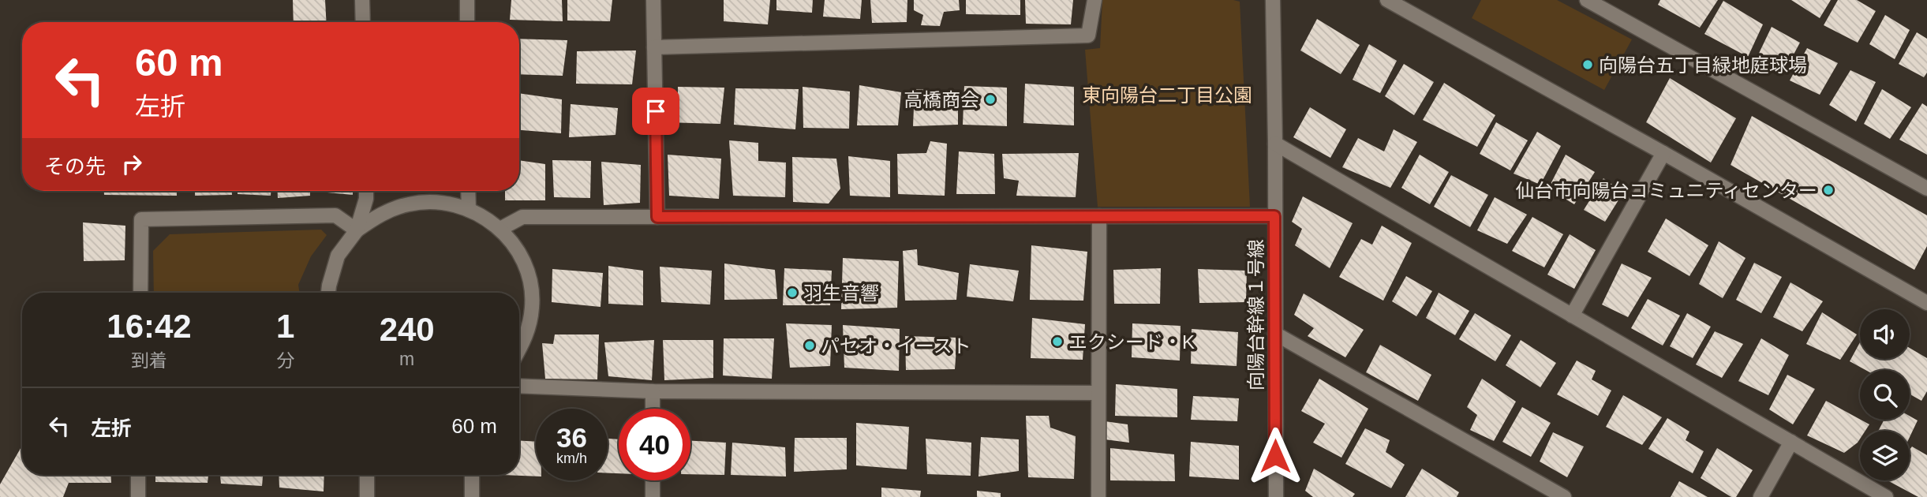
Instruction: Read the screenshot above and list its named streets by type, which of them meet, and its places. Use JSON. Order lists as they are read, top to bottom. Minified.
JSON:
{"streets":{"street":["向陽台幹線１号線"]},"parks":["東向陽台二丁目公園"],"places":["向陽台五丁目緑地庭球場","高橋商会","仙台市向陽台コミュニティセンター","羽生音響","エクシード・K","パセオ・イースト"],"page":{"turn":["60 m","左折"],"then":"その先","eta":["16:42","到着","1","分","240","m"],"list":[{"name":"左折","value":"60 m"}],"speed":"36 km/h","limit":"40"}}
